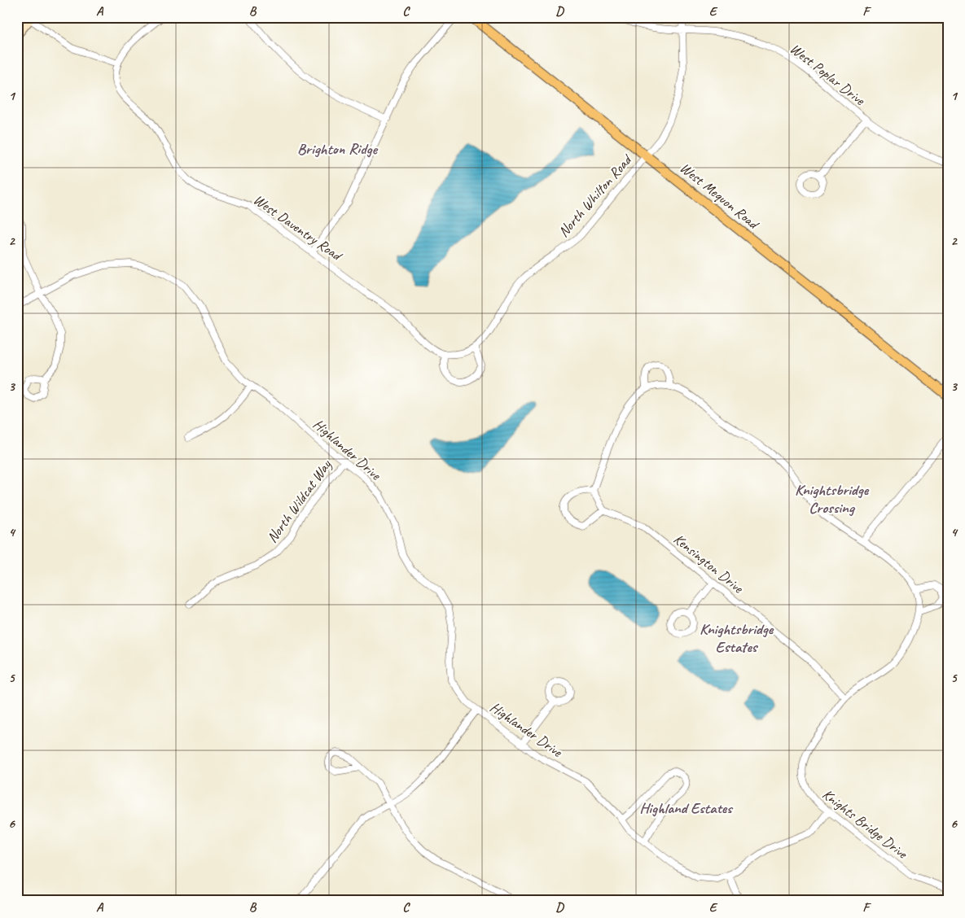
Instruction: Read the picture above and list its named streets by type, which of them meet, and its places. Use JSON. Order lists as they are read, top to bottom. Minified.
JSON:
{"streets":{"main road":["West Mequon Road"],"street":["West Poplar Drive","North Whilton Road","West Daventry Road","Highlander Drive","North Wildcat Way","Kensington Drive","Knights Bridge Drive"]},"crossings":[["West Poplar Drive","North Whilton Road"],["West Mequon Road","North Whilton Road"],["Highlander Drive","North Wildcat Way"],["Highlander Drive","Knights Bridge Drive"],["Kensington Drive","Knights Bridge Drive"]],"districts":["Brighton Ridge","Knightsbridge Crossing","Knightsbridge Estates","Highland Estates"],"grid":{"columns":["A","B","C","D","E","F"],"rows":["1","2","3","4","5","6"]}}
